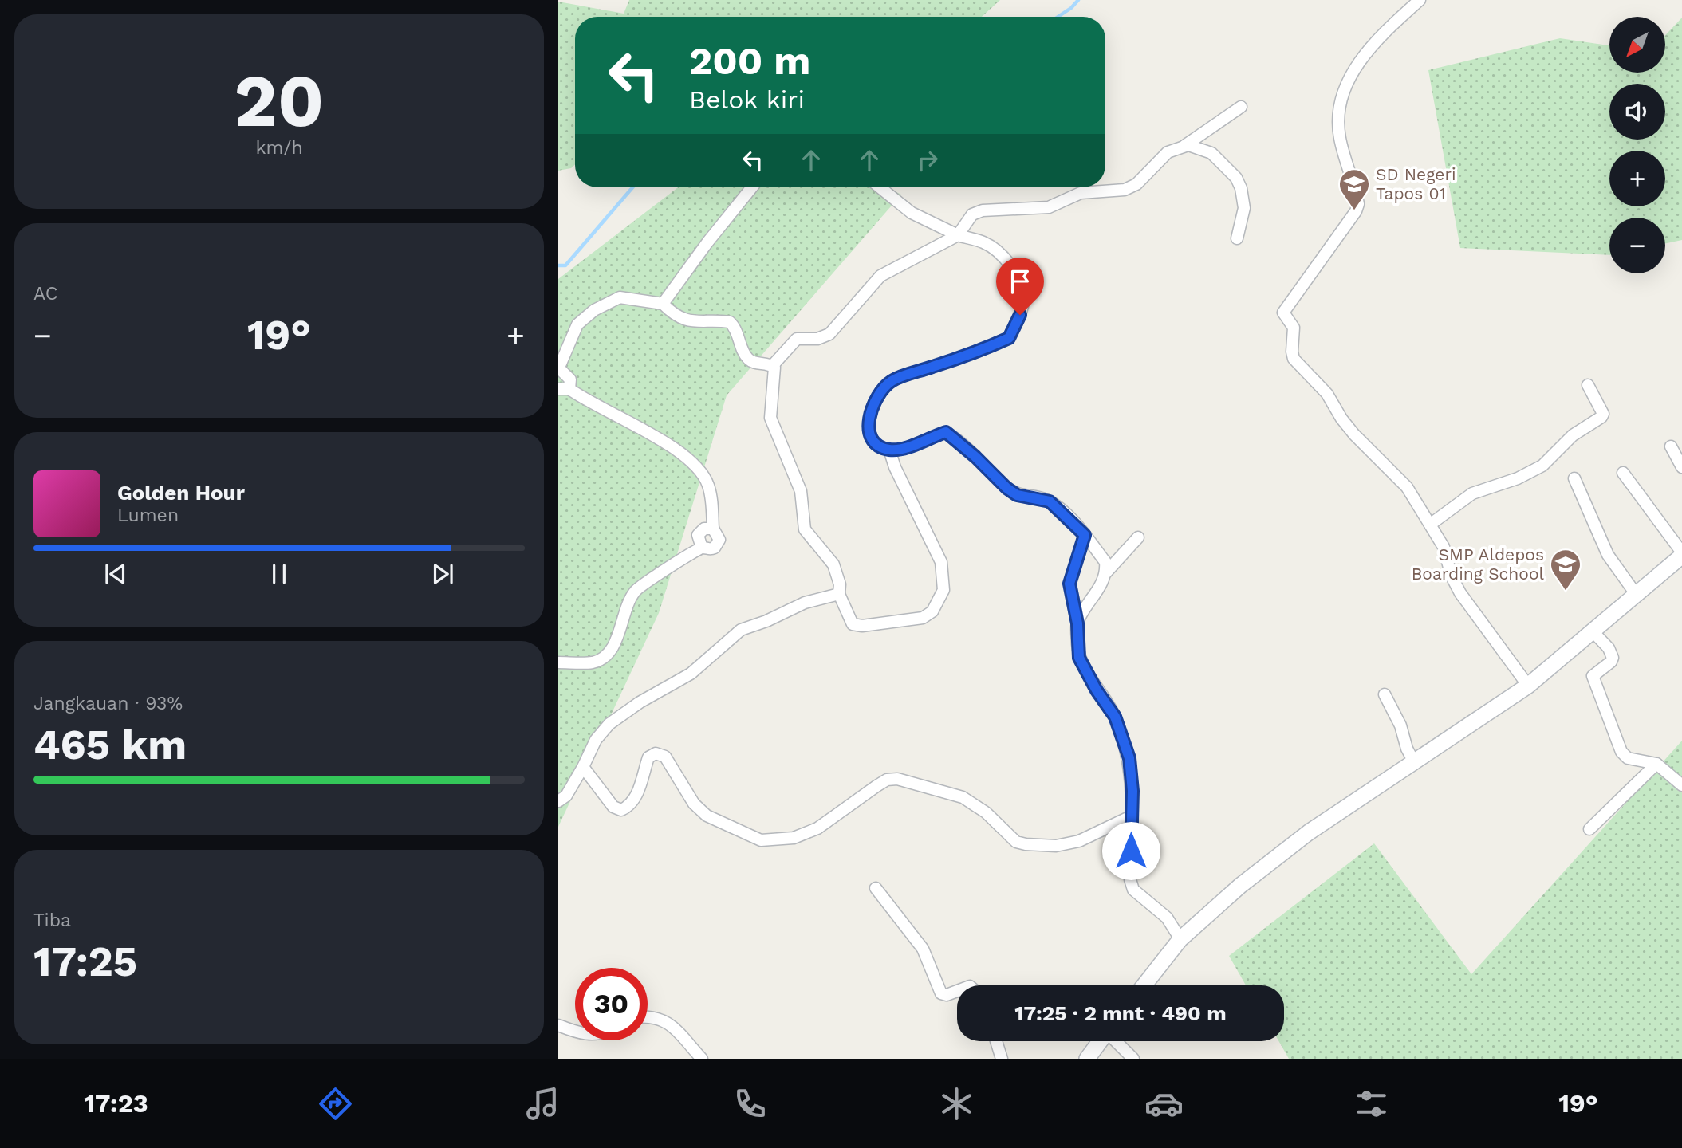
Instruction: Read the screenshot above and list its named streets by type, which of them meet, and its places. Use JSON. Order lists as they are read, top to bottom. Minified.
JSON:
{"places":{"school or university":["SD Negeri Tapos 01","SMP Aldepos Boarding School"]},"north":"bottom left","page":{"tile":[["20","km/h"],"AC",["Jangkauan · 93%","465 km"],["Tiba","17:25"]],"map_buttons":["+","−"],"turn":["200 m","Belok kiri"],"heat":["−","19°","+"],"song":["Golden Hour","Lumen"],"limit":"30","trip":"17:25 · 2 mnt · 490 m","tabs":["17:23","19°"]}}
